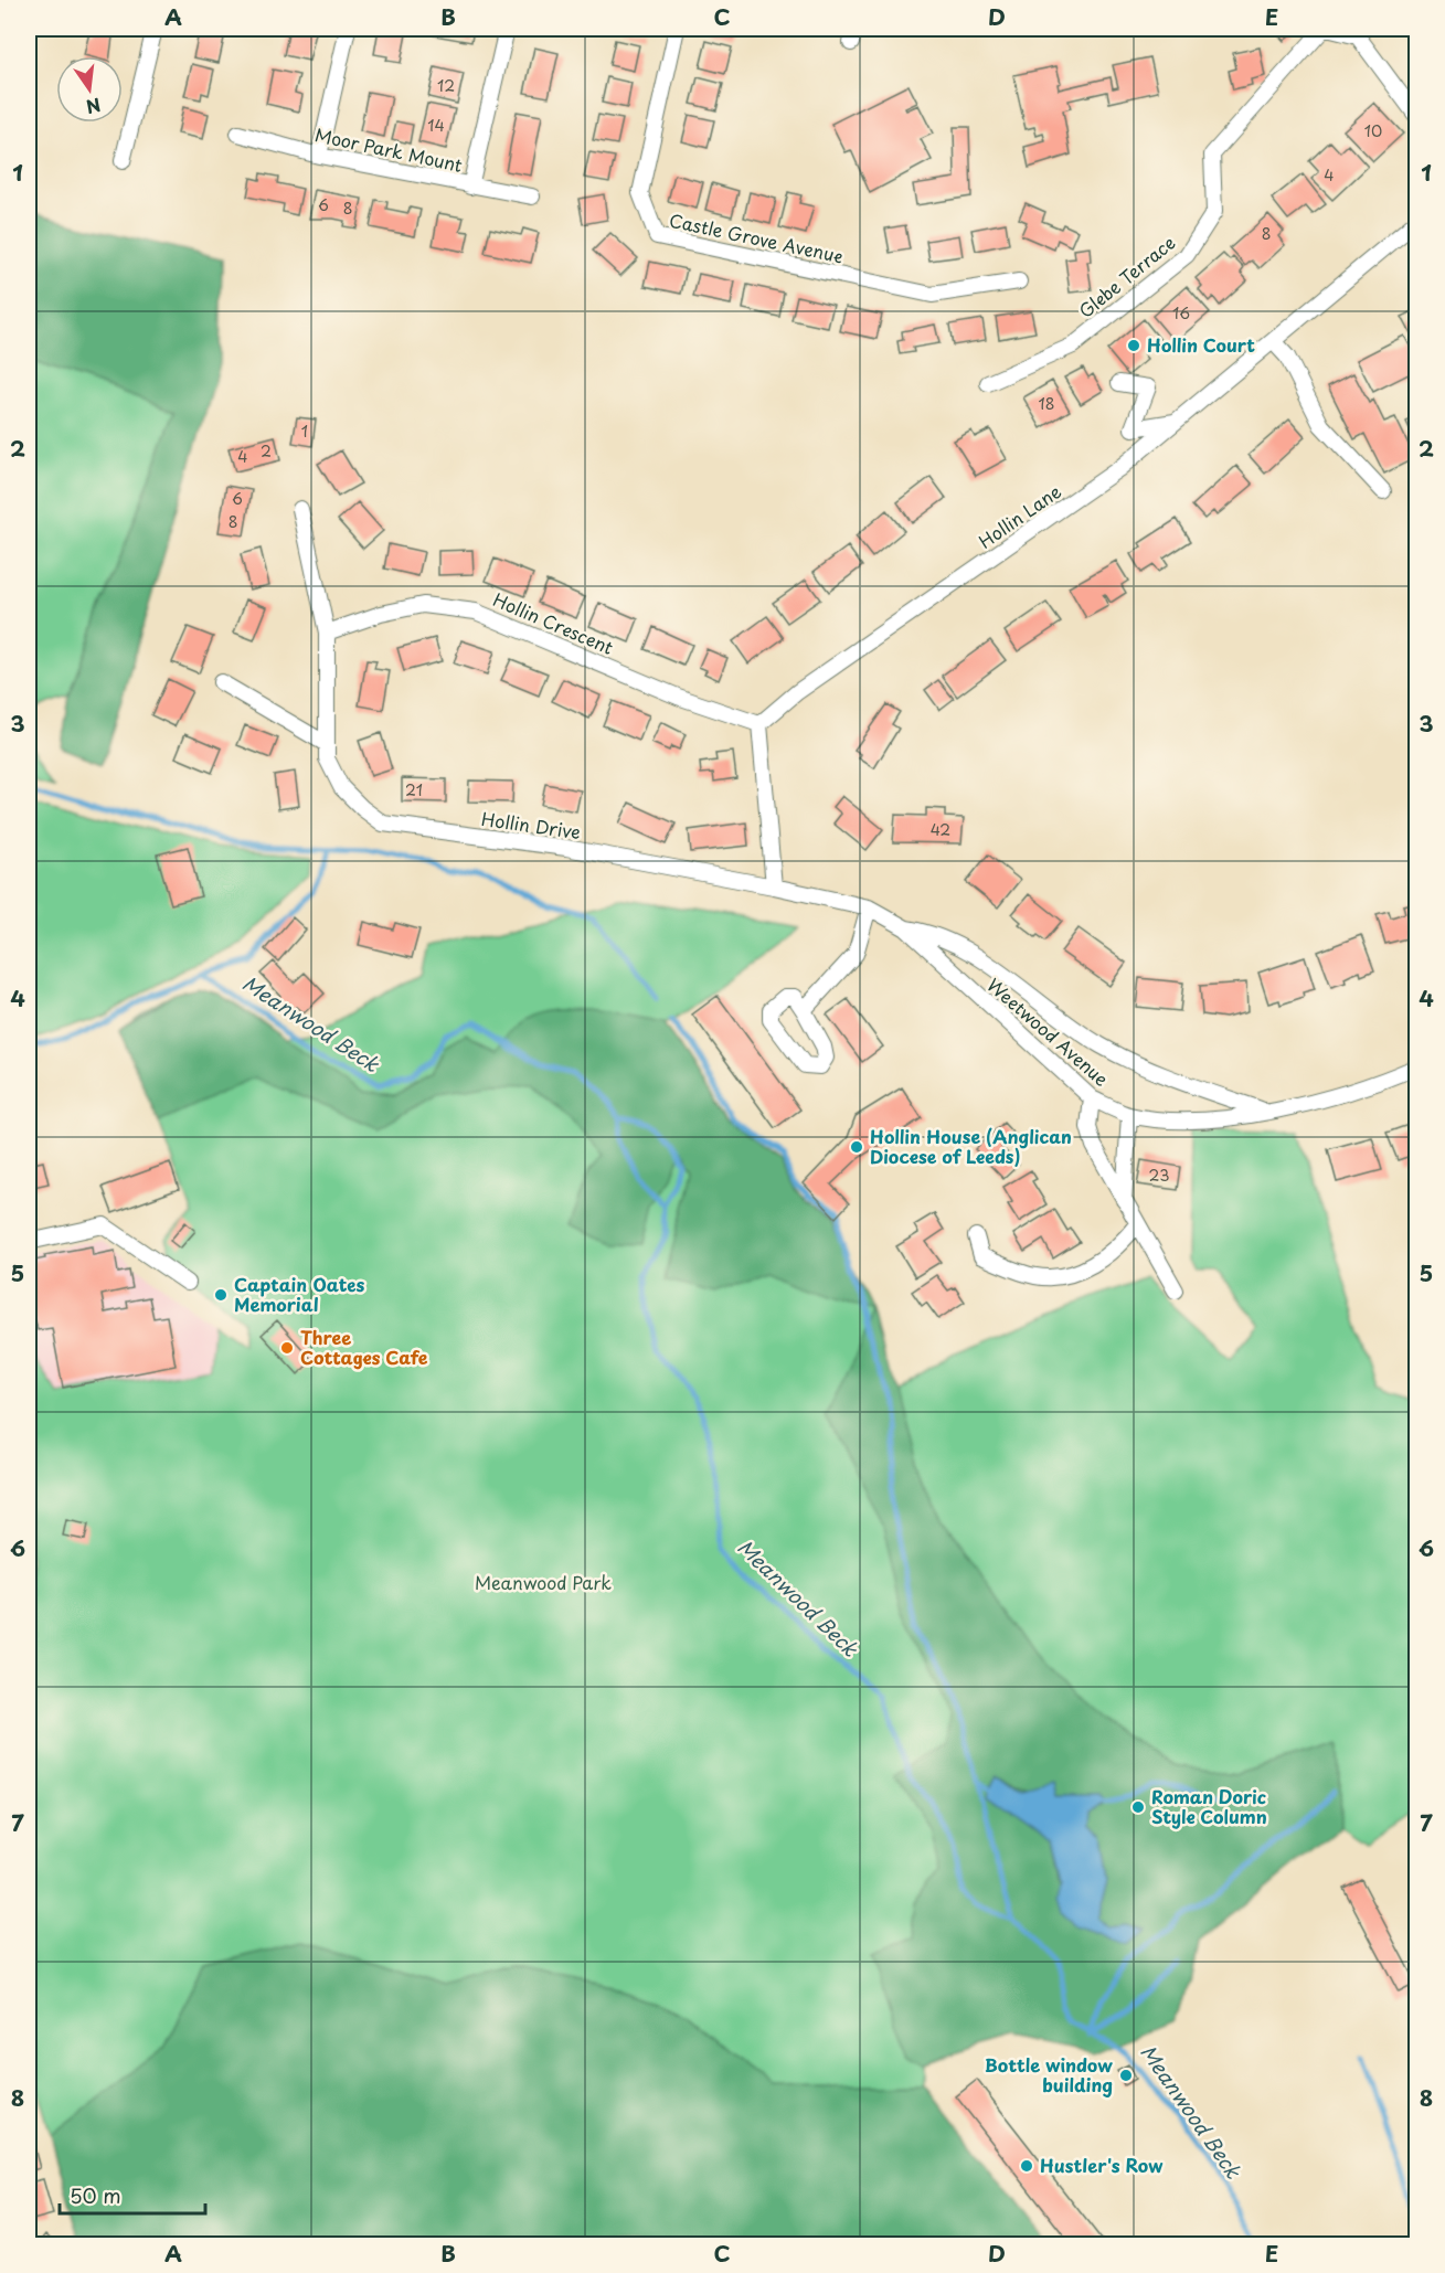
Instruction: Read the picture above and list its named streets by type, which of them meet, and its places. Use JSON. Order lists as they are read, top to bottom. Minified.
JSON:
{"streets":{"street":["Moor Park Mount","Castle Grove Avenue","Glebe Terrace","Hollin Lane","Hollin Crescent","Hollin Drive","Weetwood Avenue"]},"crossings":[["Hollin Lane","Hollin Crescent"],["Hollin Crescent","Hollin Drive"],["Hollin Drive","Weetwood Avenue"]],"water":["Meanwood Beck"],"parks":["Meanwood Park"],"places":["Hollin Court","Hollin House (Anglican Diocese of Leeds)","Captain Oates Memorial","Three Cottages Cafe","Roman Doric Style Column","Bottle window building","Hustler's Row"],"house_numbers":["12","14","10","4","6","8","8","16","18","1","2","4","6","8","21","42","23"],"scale_bar":"50 m","north":"bottom","grid":{"columns":["A","B","C","D","E"],"rows":["1","2","3","4","5","6","7","8"]}}
